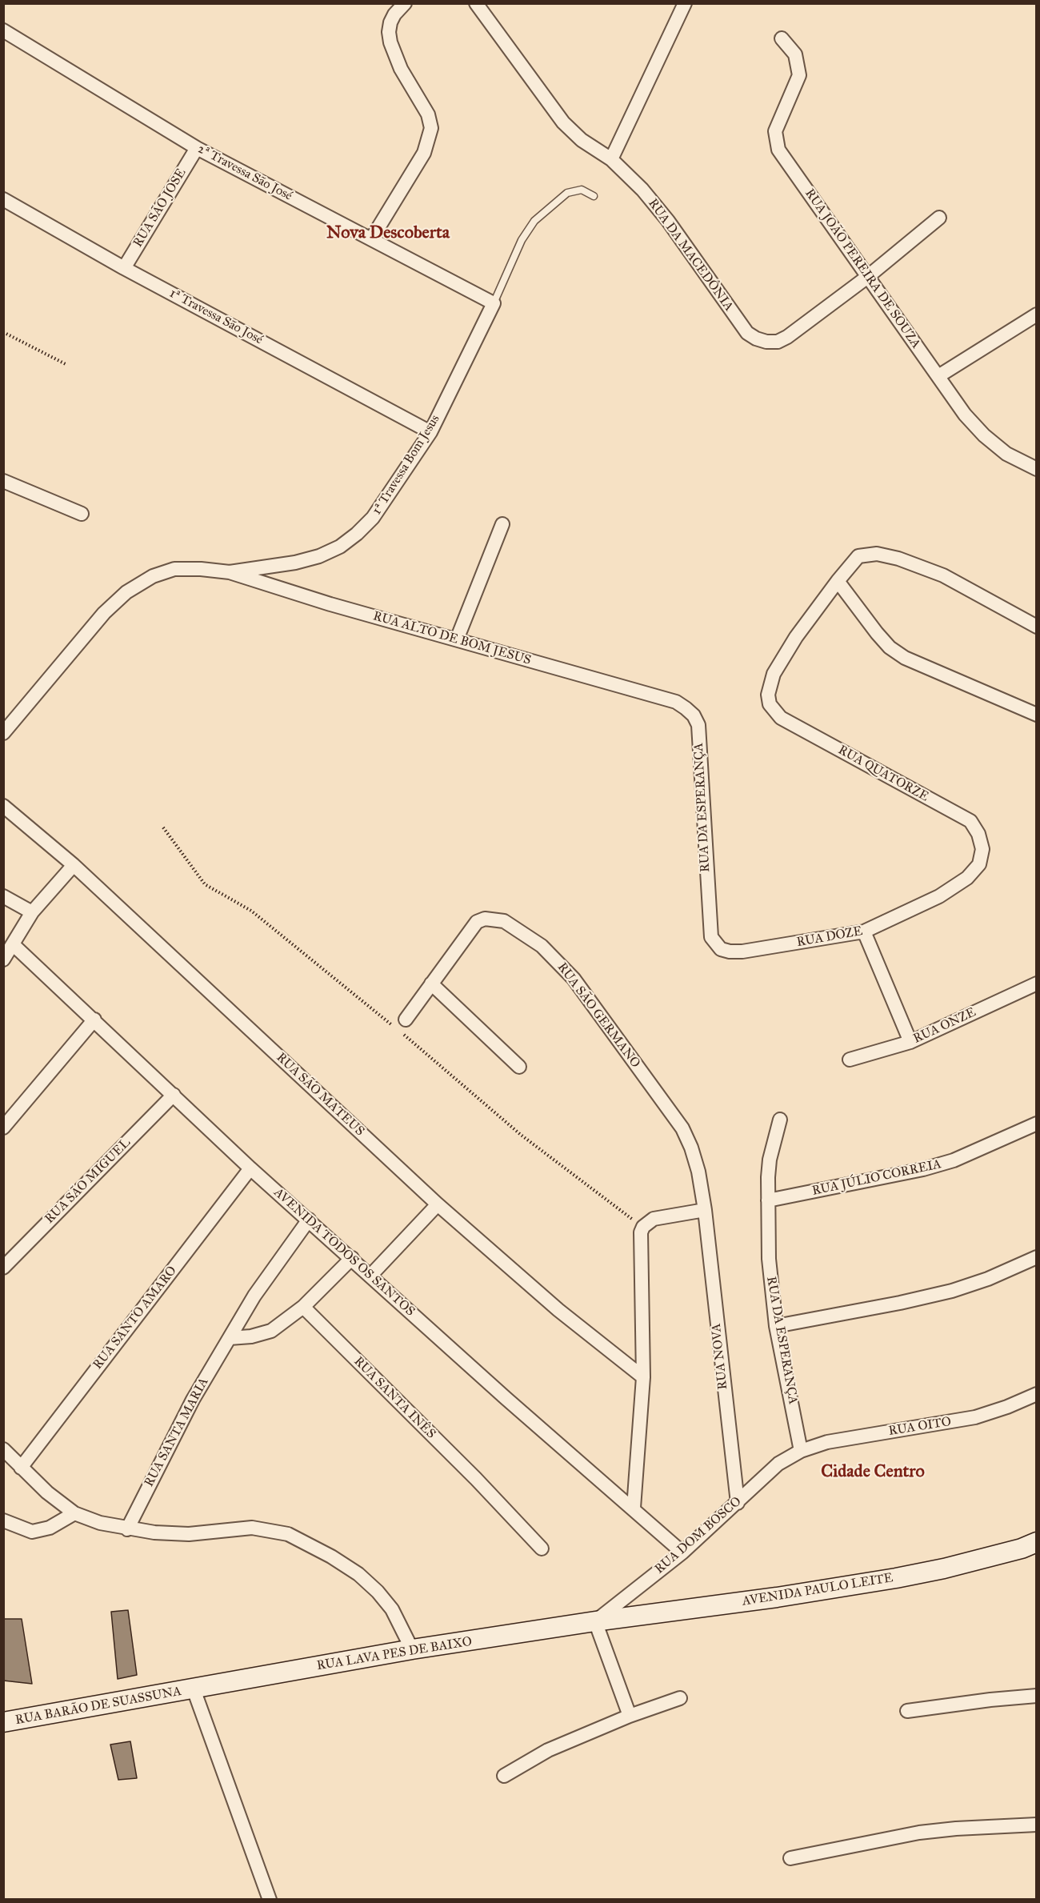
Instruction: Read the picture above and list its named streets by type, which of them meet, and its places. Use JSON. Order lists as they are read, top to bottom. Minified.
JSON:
{"streets":{"street":["2ª Travessa São José","RUA SÃO JOSE","RUA DA MACEDÔNIA","RUA JOÃO PEREIRA DE SOUZA","1ª Travessa São José","1ª Travessa Bom Jesus","RUA ALTO DE BOM JESUS","RUA QUATORZE","RUA DA ESPERANÇA","RUA DOZE","RUA SÃO GERMANO","RUA ONZE","RUA SÃO MATEUS","RUA JÚLIO CORREIA","RUA SÃO MIGUEL","AVENIDA TODOS OS SANTOS","RUA SANTO AMARO","RUA NOVA","RUA SANTA INÊS","RUA OITO","RUA SANTA MARIA","RUA DOM BOSCO","AVENIDA PAULO LEITE","RUA LAVA PES DE BAIXO","RUA BARÃO DE SUASSUNA"]},"crossings":[["2ª Travessa São José","RUA SÃO JOSE"],["2ª Travessa São José","1ª Travessa Bom Jesus"],["RUA SÃO JOSE","1ª Travessa São José"],["RUA DA MACEDÔNIA","RUA JOÃO PEREIRA DE SOUZA"],["1ª Travessa São José","1ª Travessa Bom Jesus"],["1ª Travessa Bom Jesus","RUA ALTO DE BOM JESUS"],["RUA ALTO DE BOM JESUS","RUA DA ESPERANÇA"],["RUA QUATORZE","RUA DOZE"],["RUA DA ESPERANÇA","RUA DOZE"],["RUA DA ESPERANÇA","RUA JÚLIO CORREIA"],["RUA DA ESPERANÇA","RUA OITO"],["RUA DA ESPERANÇA","RUA DOM BOSCO"],["RUA SÃO GERMANO","RUA NOVA"],["RUA SÃO MIGUEL","AVENIDA TODOS OS SANTOS"],["AVENIDA TODOS OS SANTOS","RUA SANTO AMARO"],["AVENIDA TODOS OS SANTOS","RUA SANTA MARIA"],["AVENIDA TODOS OS SANTOS","RUA DOM BOSCO"],["RUA NOVA","RUA DOM BOSCO"],["RUA OITO","RUA DOM BOSCO"],["RUA DOM BOSCO","AVENIDA PAULO LEITE"],["RUA DOM BOSCO","RUA LAVA PES DE BAIXO"],["AVENIDA PAULO LEITE","RUA LAVA PES DE BAIXO"],["RUA LAVA PES DE BAIXO","RUA BARÃO DE SUASSUNA"]],"districts":["Nova Descoberta","Cidade Centro"]}
